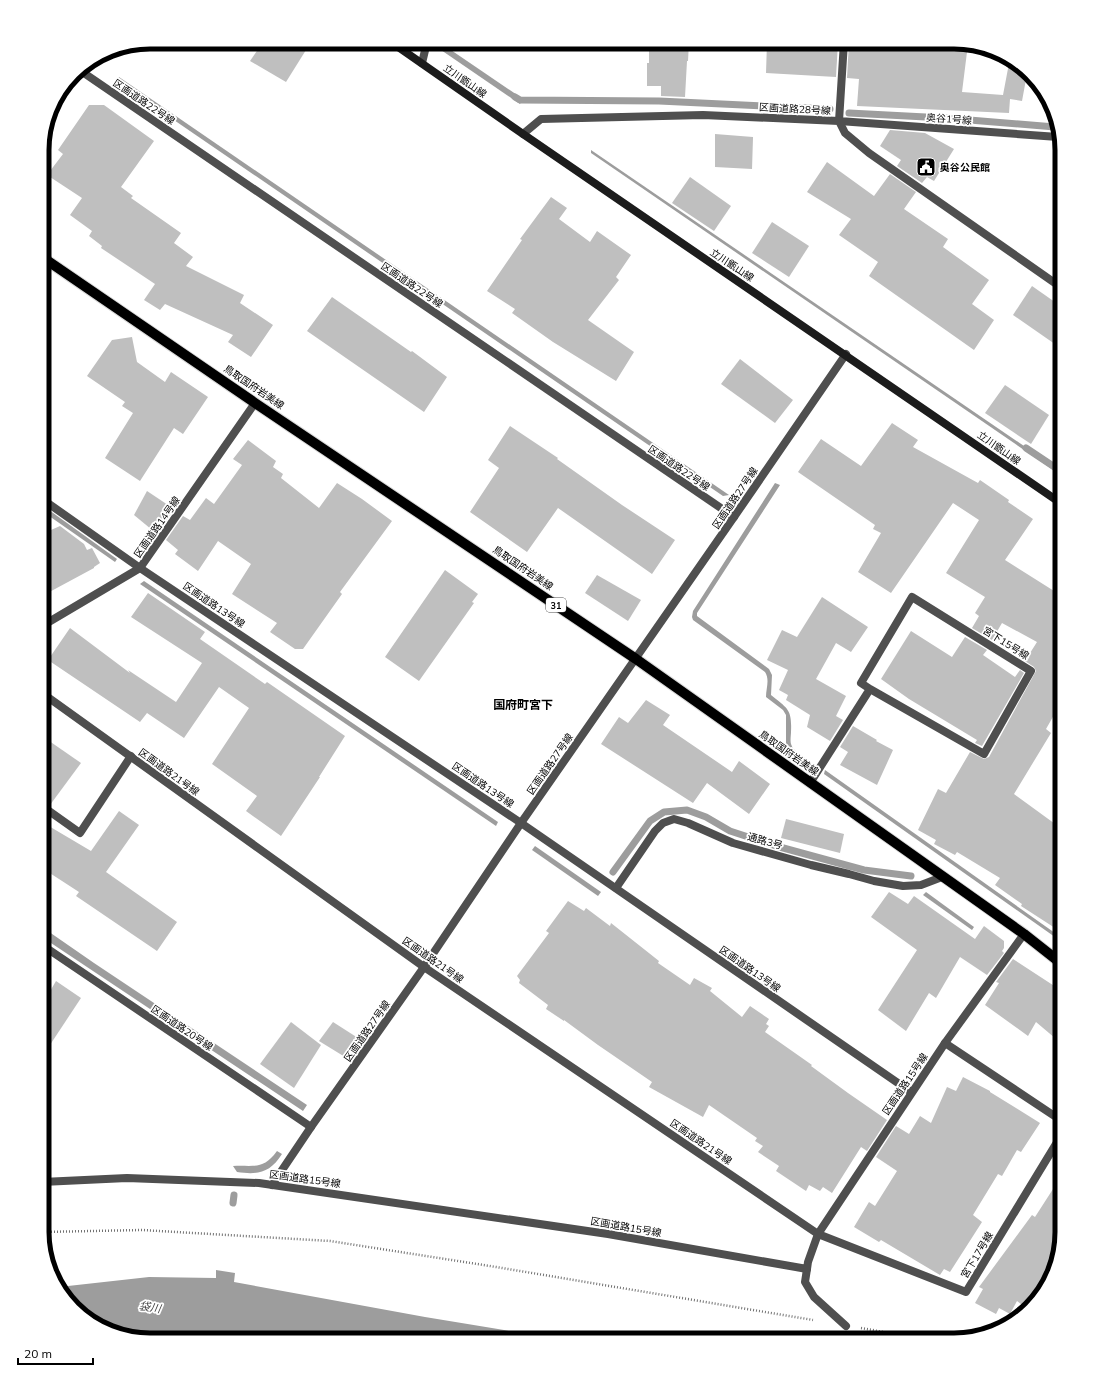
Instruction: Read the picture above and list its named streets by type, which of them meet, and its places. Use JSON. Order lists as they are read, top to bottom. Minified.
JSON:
{"streets":{"main road":["鳥取国府岩美線","31"],"street":["立川甑山線","区画道路22号線","区画道路28号線","奥谷1号線","区画道路27号線","区画道路14号線","区画道路13号線","宮下15号線","区画道路21号線","通路3号","区画道路20号線","区画道路15号線","宮下17号線"]},"crossings":[["立川甑山線","区画道路28号線"],["立川甑山線","区画道路27号線"],["区画道路22号線","区画道路27号線"],["区画道路28号線","奥谷1号線"],["鳥取国府岩美線","区画道路27号線"],["鳥取国府岩美線","区画道路14号線"],["鳥取国府岩美線","通路3号"],["鳥取国府岩美線","区画道路15号線"],["区画道路27号線","区画道路13号線"],["区画道路27号線","区画道路21号線"],["区画道路27号線","区画道路20号線"],["区画道路27号線","区画道路15号線"],["区画道路14号線","区画道路13号線"],["区画道路13号線","通路3号"],["区画道路13号線","区画道路15号線"],["区画道路21号線","区画道路15号線"],["区画道路21号線","宮下17号線"],["区画道路15号線","宮下17号線"]],"districts":["国府町宮下"],"water":["袋川"],"places":{"public building":["奥谷公民館"]},"scale_bar":"20 m"}
